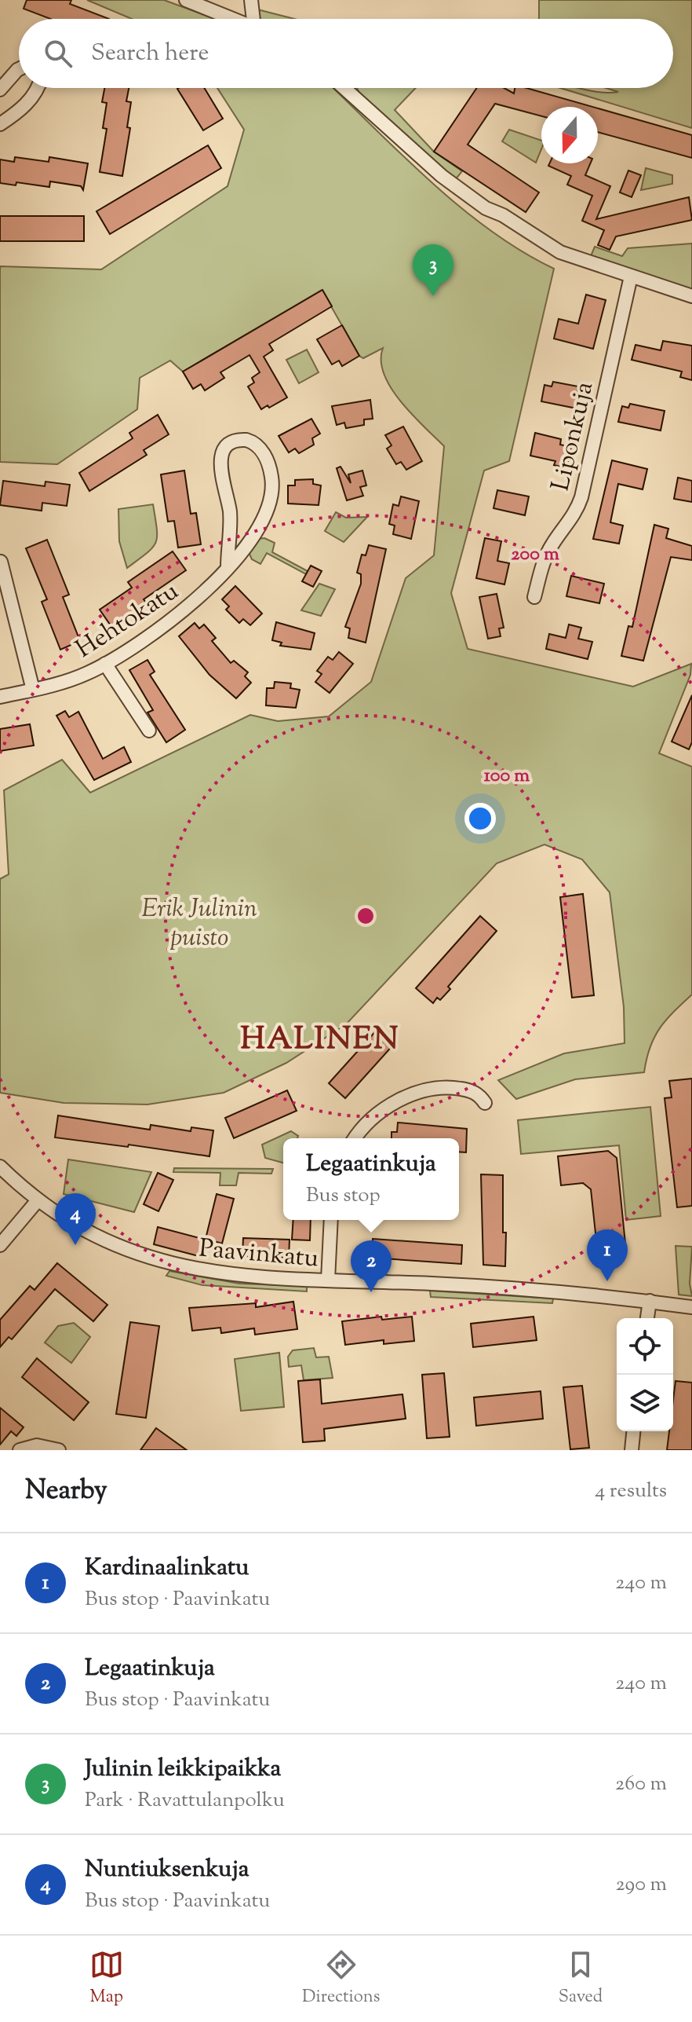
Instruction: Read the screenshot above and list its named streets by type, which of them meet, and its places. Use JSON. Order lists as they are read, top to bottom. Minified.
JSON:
{"streets":{"street":["Liponkuja","Hehtokatu","Paavinkatu"]},"districts":["HALINEN"],"parks":["Erik Julinin puisto"],"north":"bottom","page":{"search":"Search here","pins":["3","4","1","2"],"popup":["Legaatinkuja","Bus stop"],"heading":["Nearby","4 results"],"list":[{"mark":"1","name":"Kardinaalinkatu","note":"Bus stop · Paavinkatu","value":"240 m"},{"mark":"2","name":"Legaatinkuja","note":"Bus stop · Paavinkatu","value":"240 m"},{"mark":"3","name":"Julinin leikkipaikka","note":"Park · Ravattulanpolku","value":"260 m"},{"mark":"4","name":"Nuntiuksenkuja","note":"Bus stop · Paavinkatu","value":"290 m"}],"nav":["Map","Directions","Saved"]},"rings":["200 m","100 m"]}
